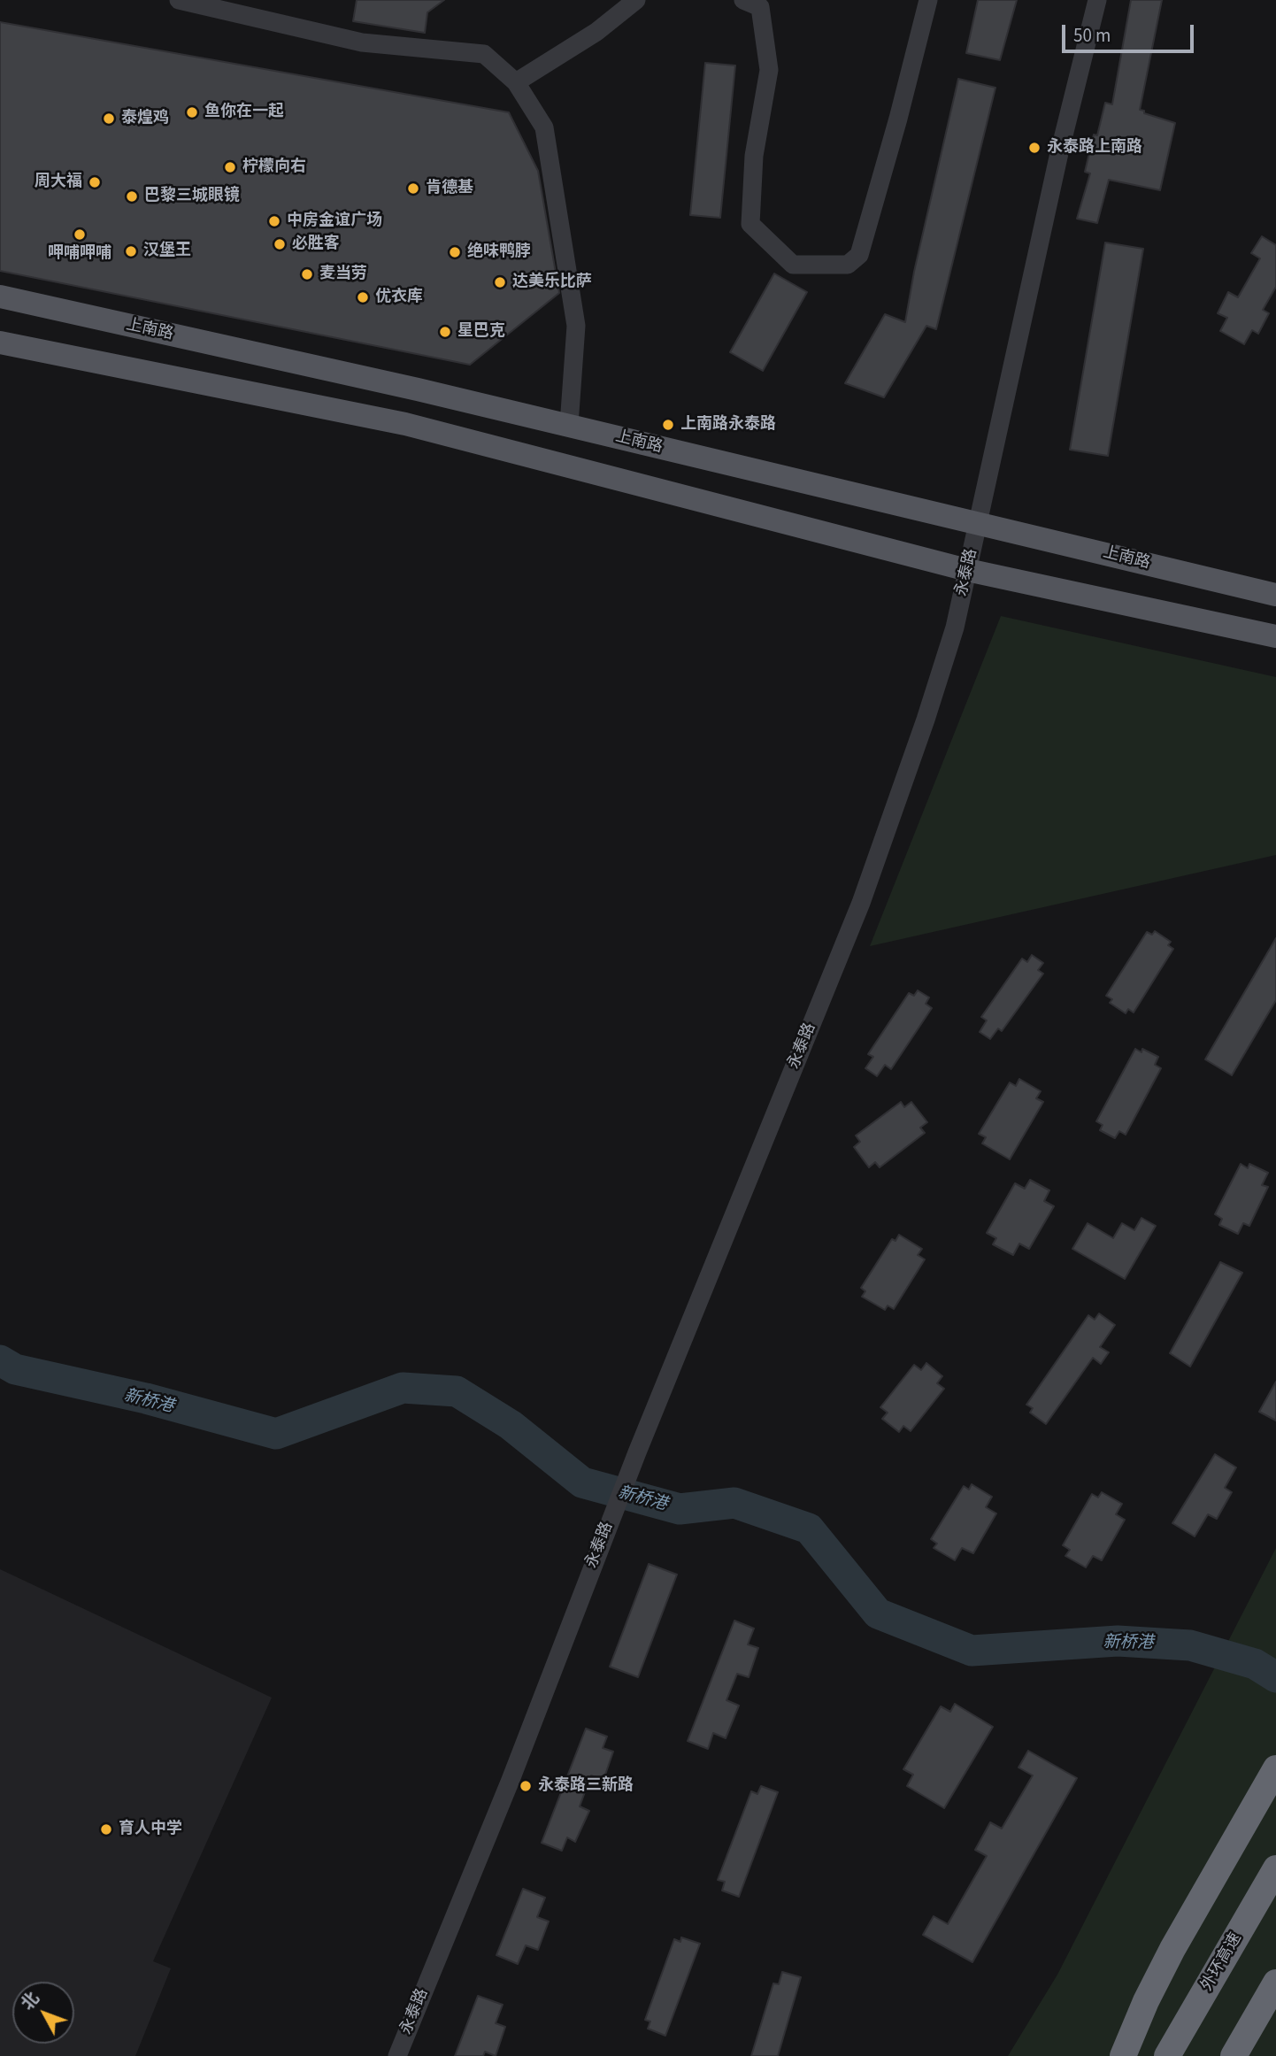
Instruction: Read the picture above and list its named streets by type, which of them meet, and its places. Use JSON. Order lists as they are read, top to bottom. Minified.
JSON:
{"streets":{"highway":["外环高速"],"main road":["上南路"],"street":["永泰路"]},"crossings":[["上南路","永泰路"]],"water":["新桥港"],"places":["鱼你在一起","泰煌鸡","永泰路上南路","柠檬向右","周大福","肯德基","巴黎三城眼镜","中房金谊广场","呷哺呷哺","必胜客","汉堡王","绝味鸭脖","麦当劳","达美乐比萨","优衣库","星巴克","上南路永泰路","永泰路三新路","育人中学"],"scale_bar":"50 m","north":"top left"}
